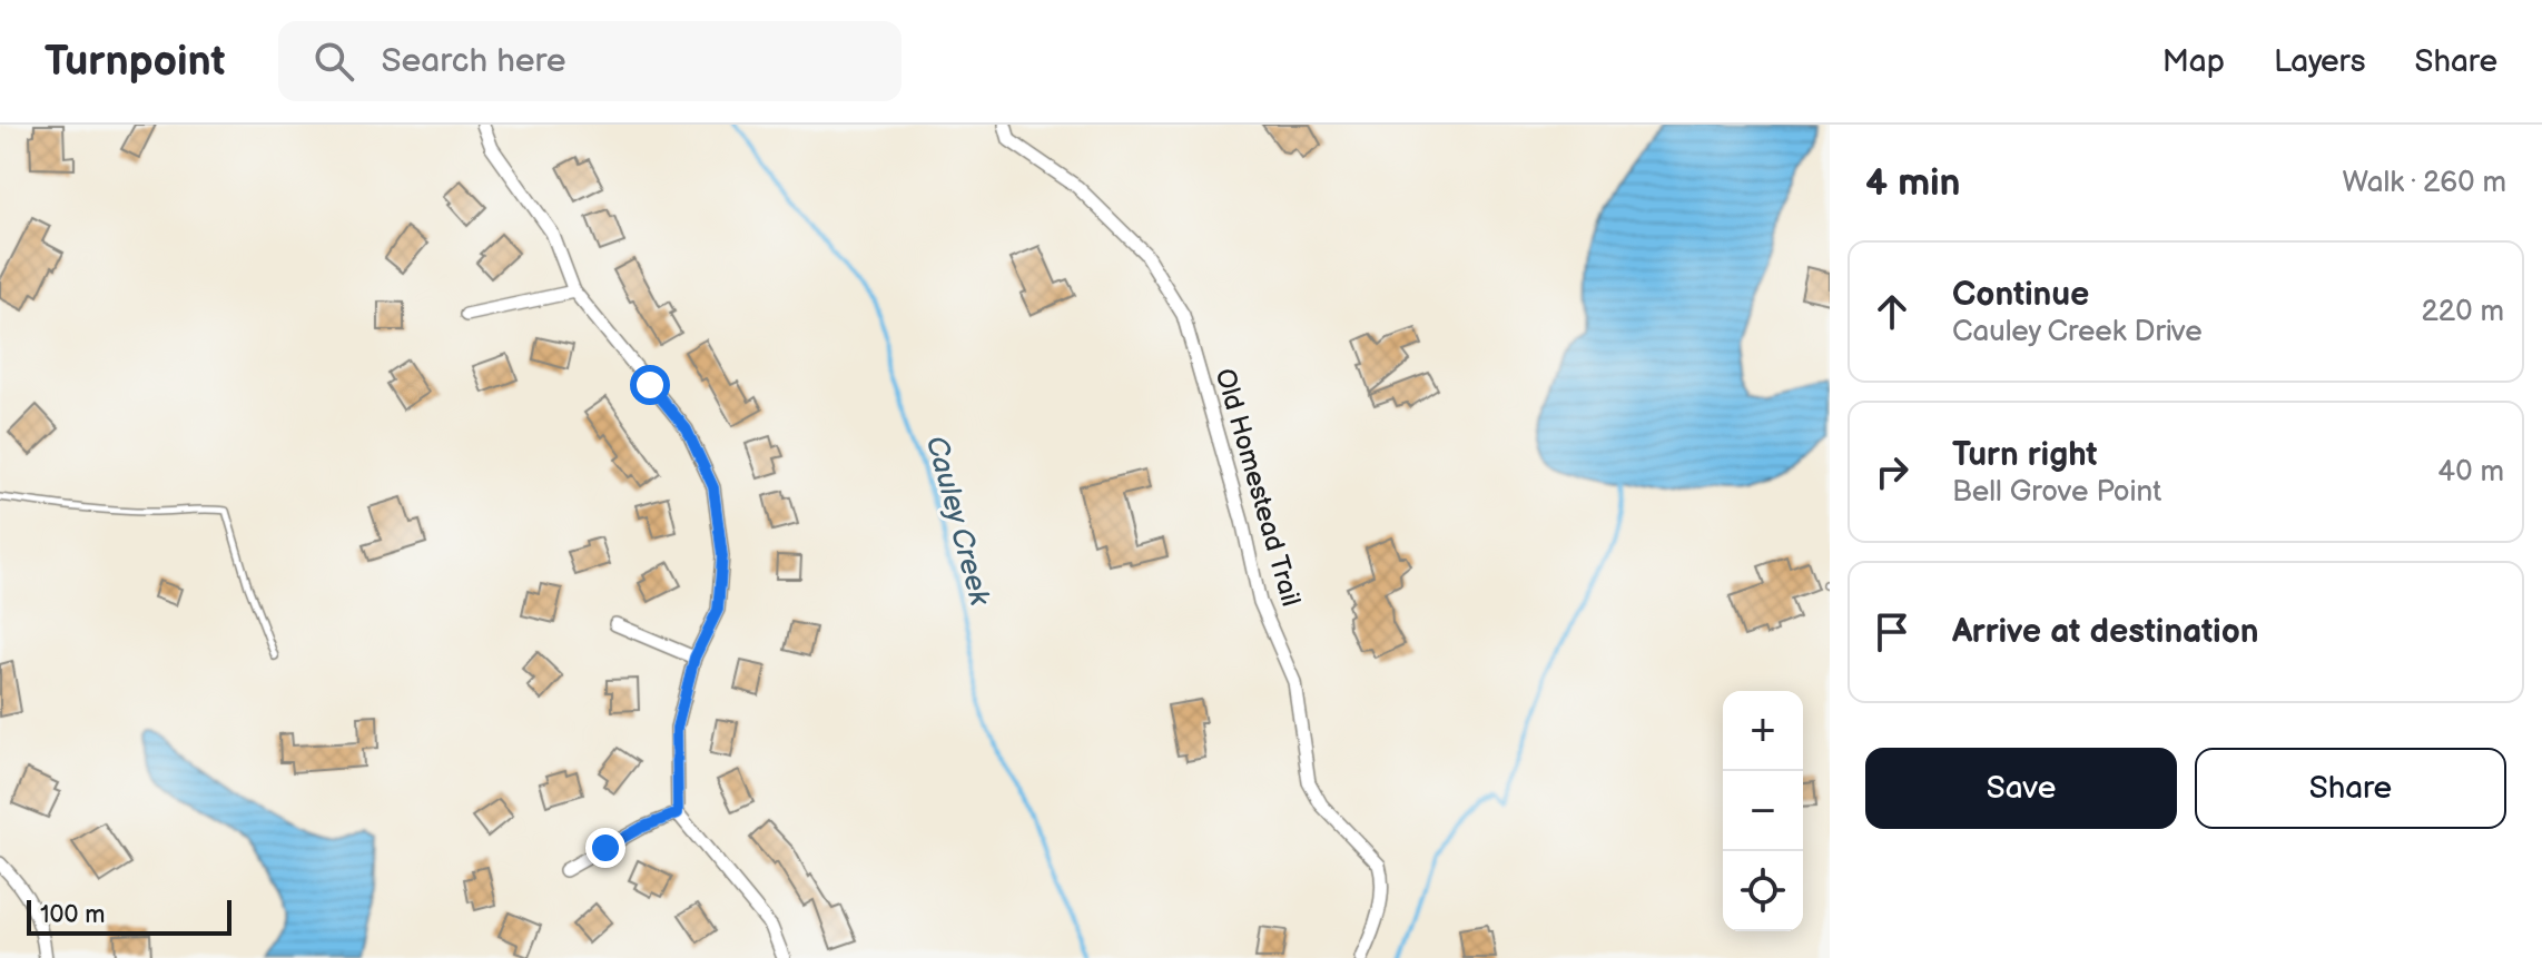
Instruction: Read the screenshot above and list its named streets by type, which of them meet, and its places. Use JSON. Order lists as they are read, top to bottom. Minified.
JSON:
{"streets":{"street":["Old Homestead Trail"]},"water":["Cauley Creek"],"scale_bar":"100 m","page":{"header":"Turnpoint","search":"Search here","nav":["Map","Layers","Share"],"heading":["4 min","Walk · 260 m"],"list":[["Continue","Cauley Creek Drive","220 m"],["Turn right","Bell Grove Point","40 m"],"Arrive at destination"],"map_buttons":["+","−"],"buttons":["Save","Share"],"scale":"100 m"}}
